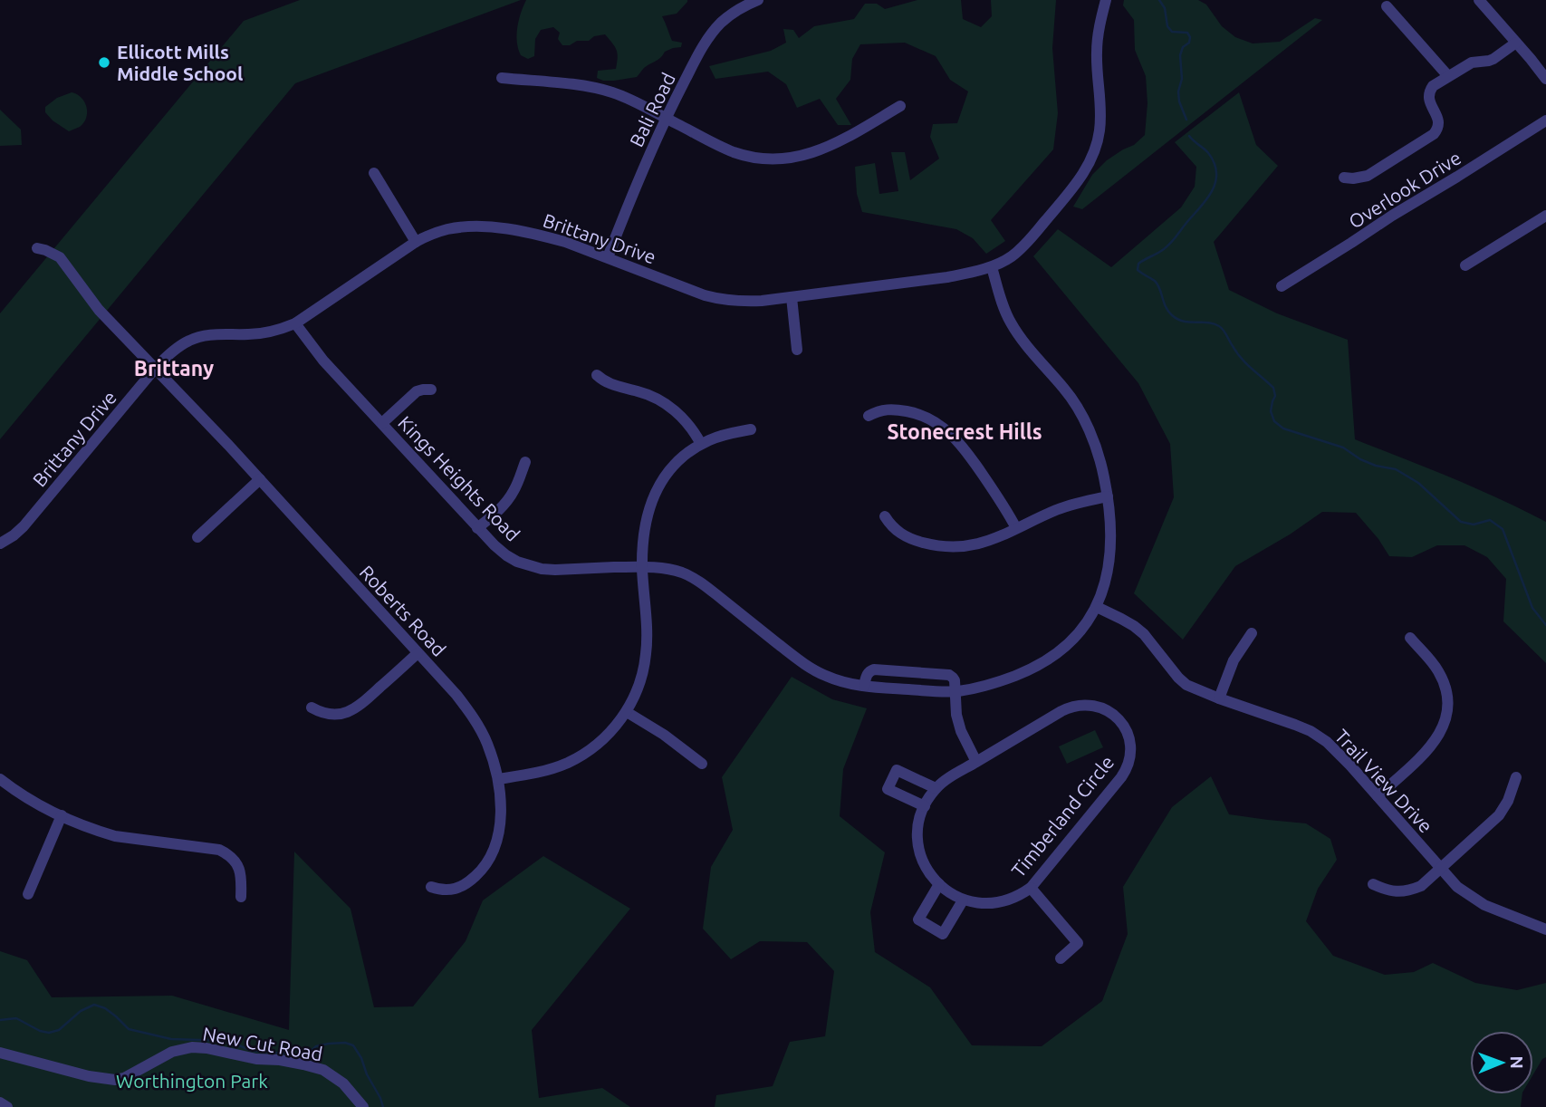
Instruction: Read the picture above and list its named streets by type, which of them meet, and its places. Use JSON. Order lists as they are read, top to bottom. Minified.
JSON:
{"streets":{"street":["Bali Road","Overlook Drive","Brittany Drive","Kings Heights Road","Roberts Road","Trail View Drive","Timberland Circle","New Cut Road"]},"crossings":[["Bali Road","Brittany Drive"],["Brittany Drive","Kings Heights Road"],["Brittany Drive","Roberts Road"],["Kings Heights Road","Trail View Drive"]],"districts":["Brittany","Stonecrest Hills"],"parks":["Worthington Park"],"places":["Ellicott Mills Middle School"],"north":"right"}
